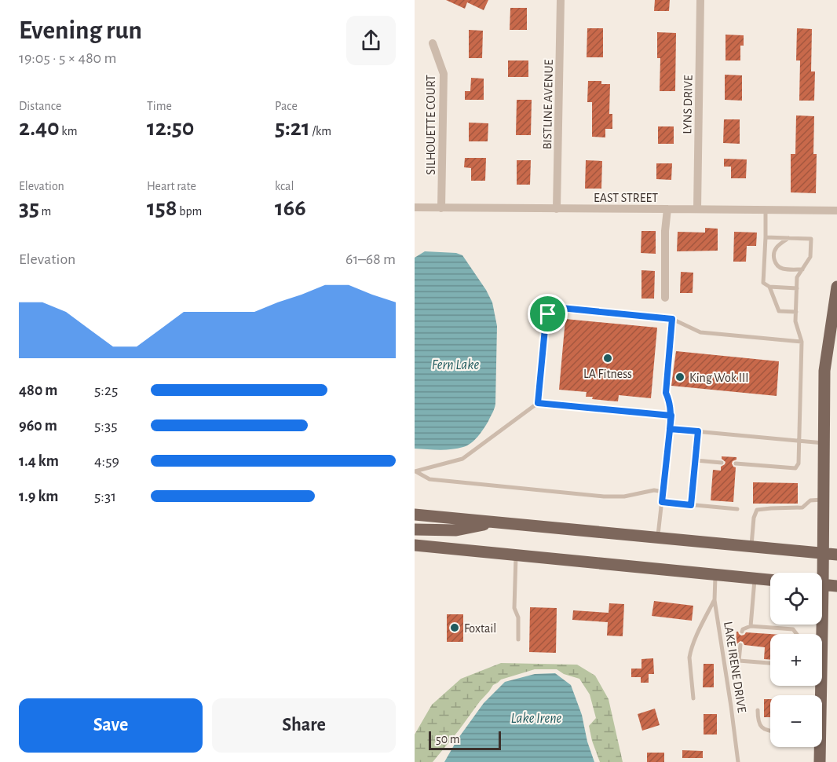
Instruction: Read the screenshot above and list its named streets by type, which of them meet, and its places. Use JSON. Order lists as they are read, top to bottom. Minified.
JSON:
{"streets":{"street":["BISTLINE AVENUE","LYNS DRIVE","SILHOUETTE COURT","EAST STREET"],"lane":["LAKE IRENE DRIVE"]},"crossings":[["BISTLINE AVENUE","EAST STREET"],["LYNS DRIVE","EAST STREET"],["SILHOUETTE COURT","EAST STREET"]],"water":["Fern Lake","Lake Irene"],"places":["LA Fitness","King Wok III","Foxtail"],"scale_bar":"50 m","page":{"heading":["Evening run","19:05 · 5 × 480 m"],"stats":[["Distance","2.40 km"],["Time","12:50"],["Pace","5:21 /km"],["Elevation","35 m"],["Heart rate","158 bpm"],["kcal","166"]],"chart":["Elevation","61–68 m"],"list":[{"name":"480 m","note":"5:25"},{"name":"960 m","note":"5:35"},{"name":"1.4 km","note":"4:59"},{"name":"1.9 km","note":"5:31"}],"map_buttons":["+","−"],"buttons":["Save","Share"],"scale":"50 m"}}
